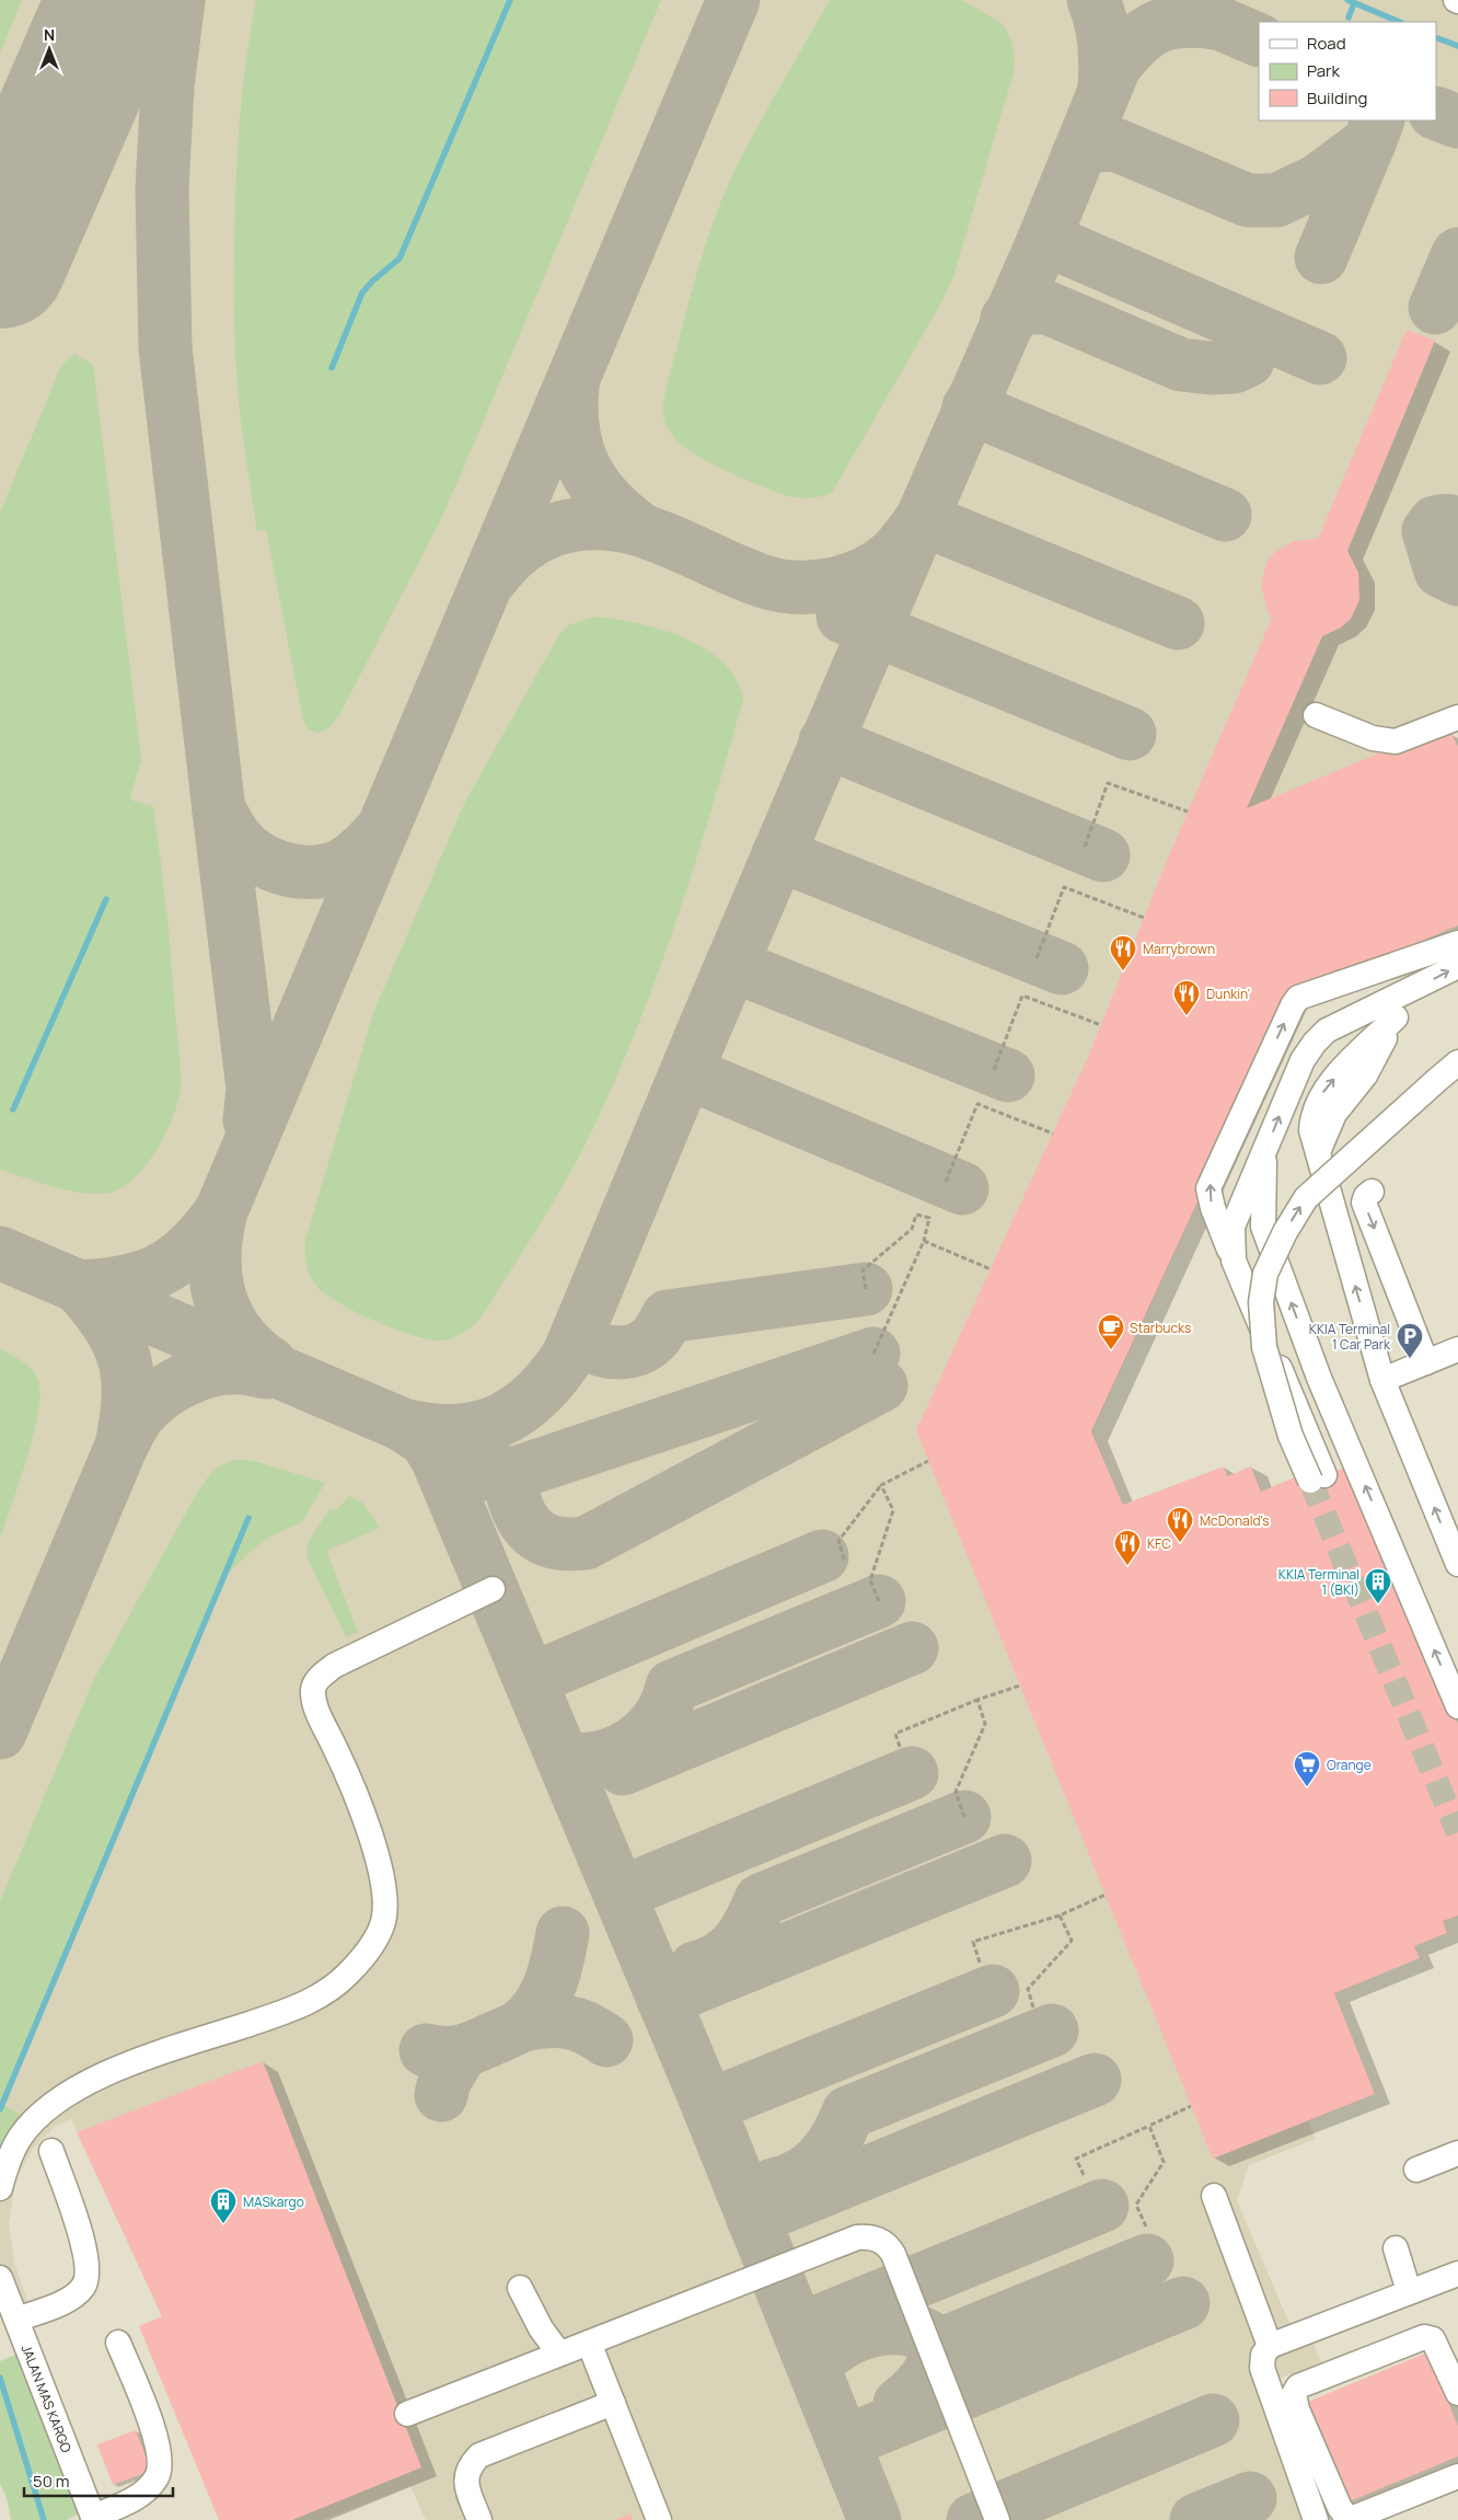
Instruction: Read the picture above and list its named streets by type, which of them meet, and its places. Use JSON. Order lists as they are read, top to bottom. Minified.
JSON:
{"streets":{"street":["JALAN MAS KARGO"]},"places":{"restaurant":["Marrybrown","Dunkin'","McDonald's","KFC"],"cafe":["Starbucks"],"parking":["KKIA Terminal 1 Car Park"],"building":["KKIA Terminal 1 (BKI)","MASkargo"],"supermarket":["Orange"]},"legend":["Road","Park","Building"],"scale_bar":"50 m","north":"top"}
